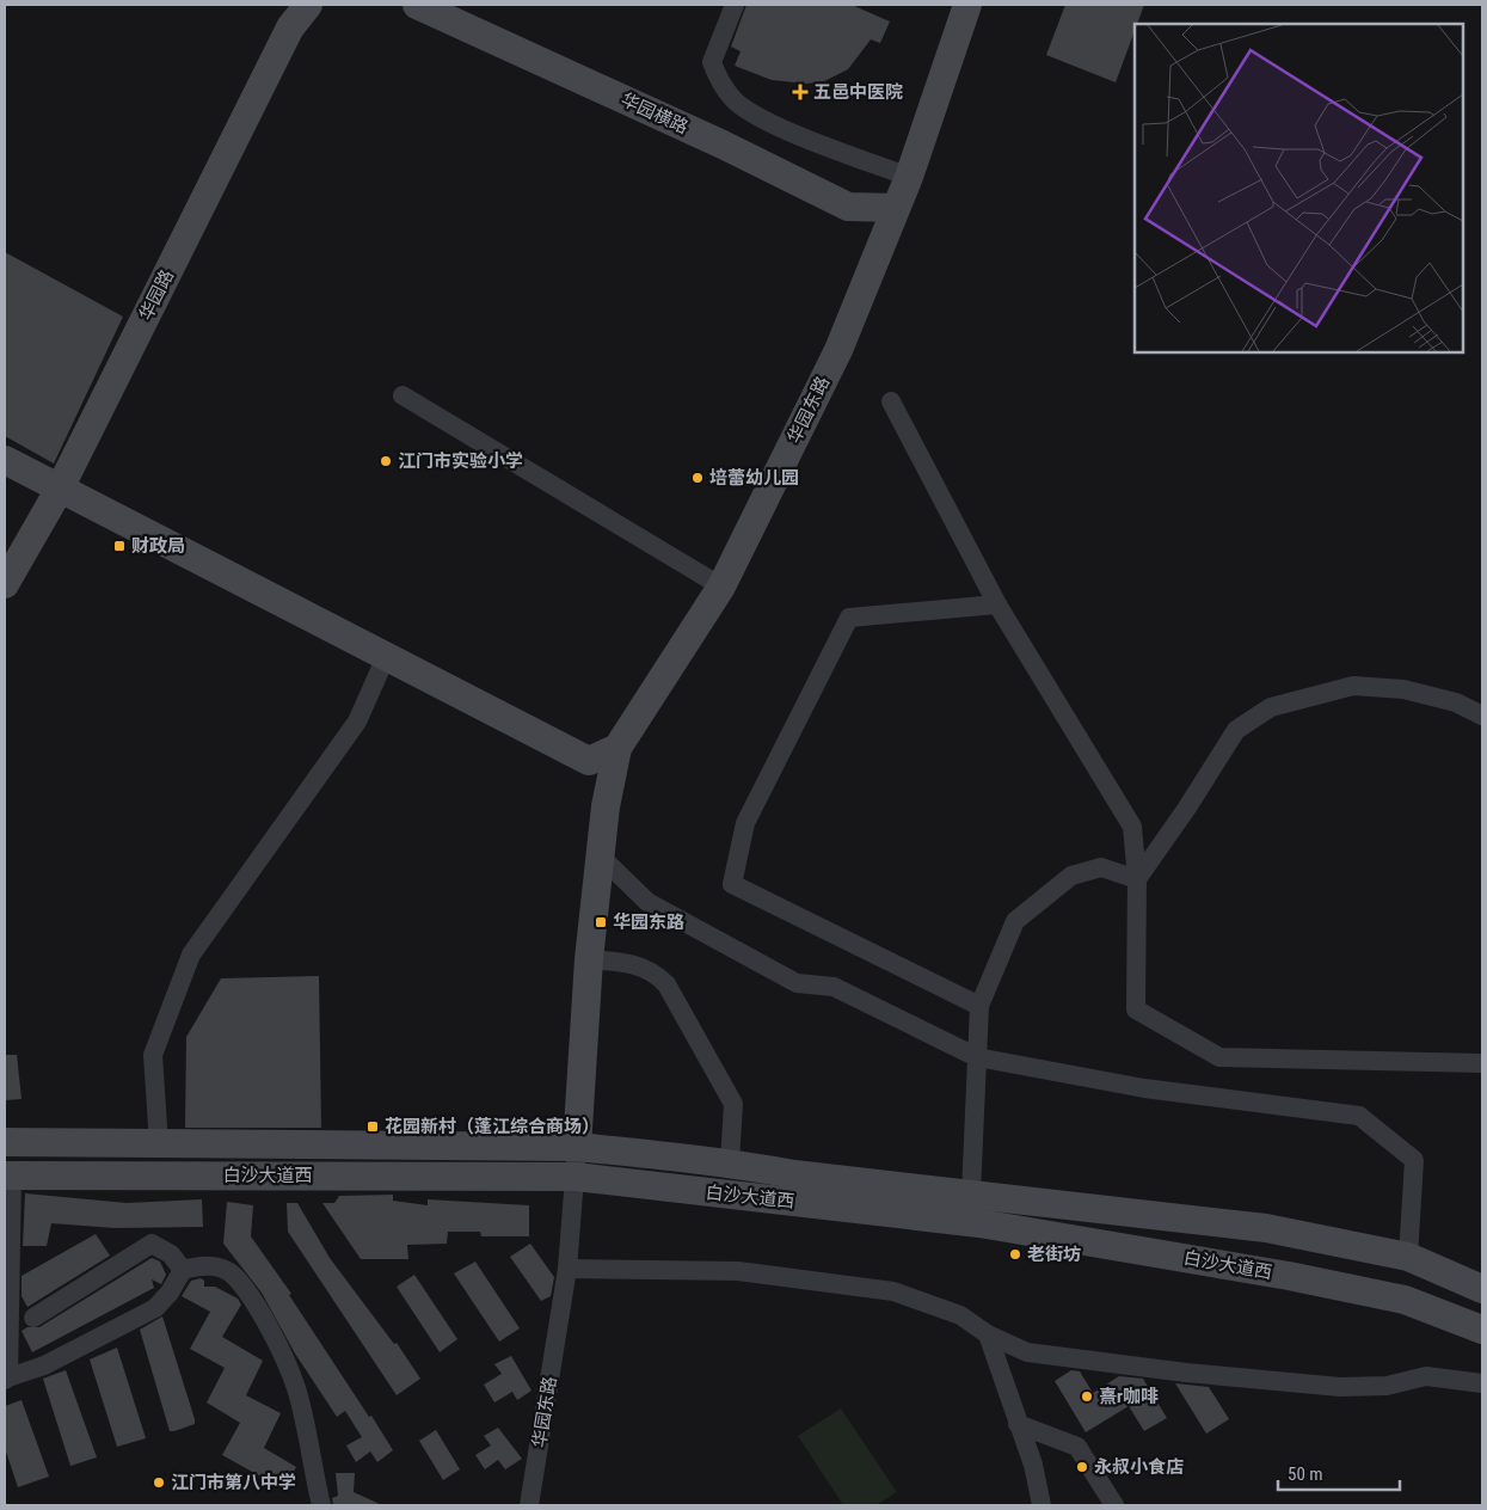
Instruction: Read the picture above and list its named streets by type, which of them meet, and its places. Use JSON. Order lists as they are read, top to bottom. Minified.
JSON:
{"streets":{"street":["华园横路","华园路","华园东路","白沙大道西"]},"crossings":[["华园横路","华园东路"],["华园东路","白沙大道西"]],"places":{"health":["五邑中医院"],"other":["江门市实验小学","培蕾幼儿园","老街坊","熹r咖啡","永叔小食店","江门市第八中学"],"transit":["财政局","华园东路","花园新村（蓬江综合商场）"]},"scale_bar":"50 m"}
